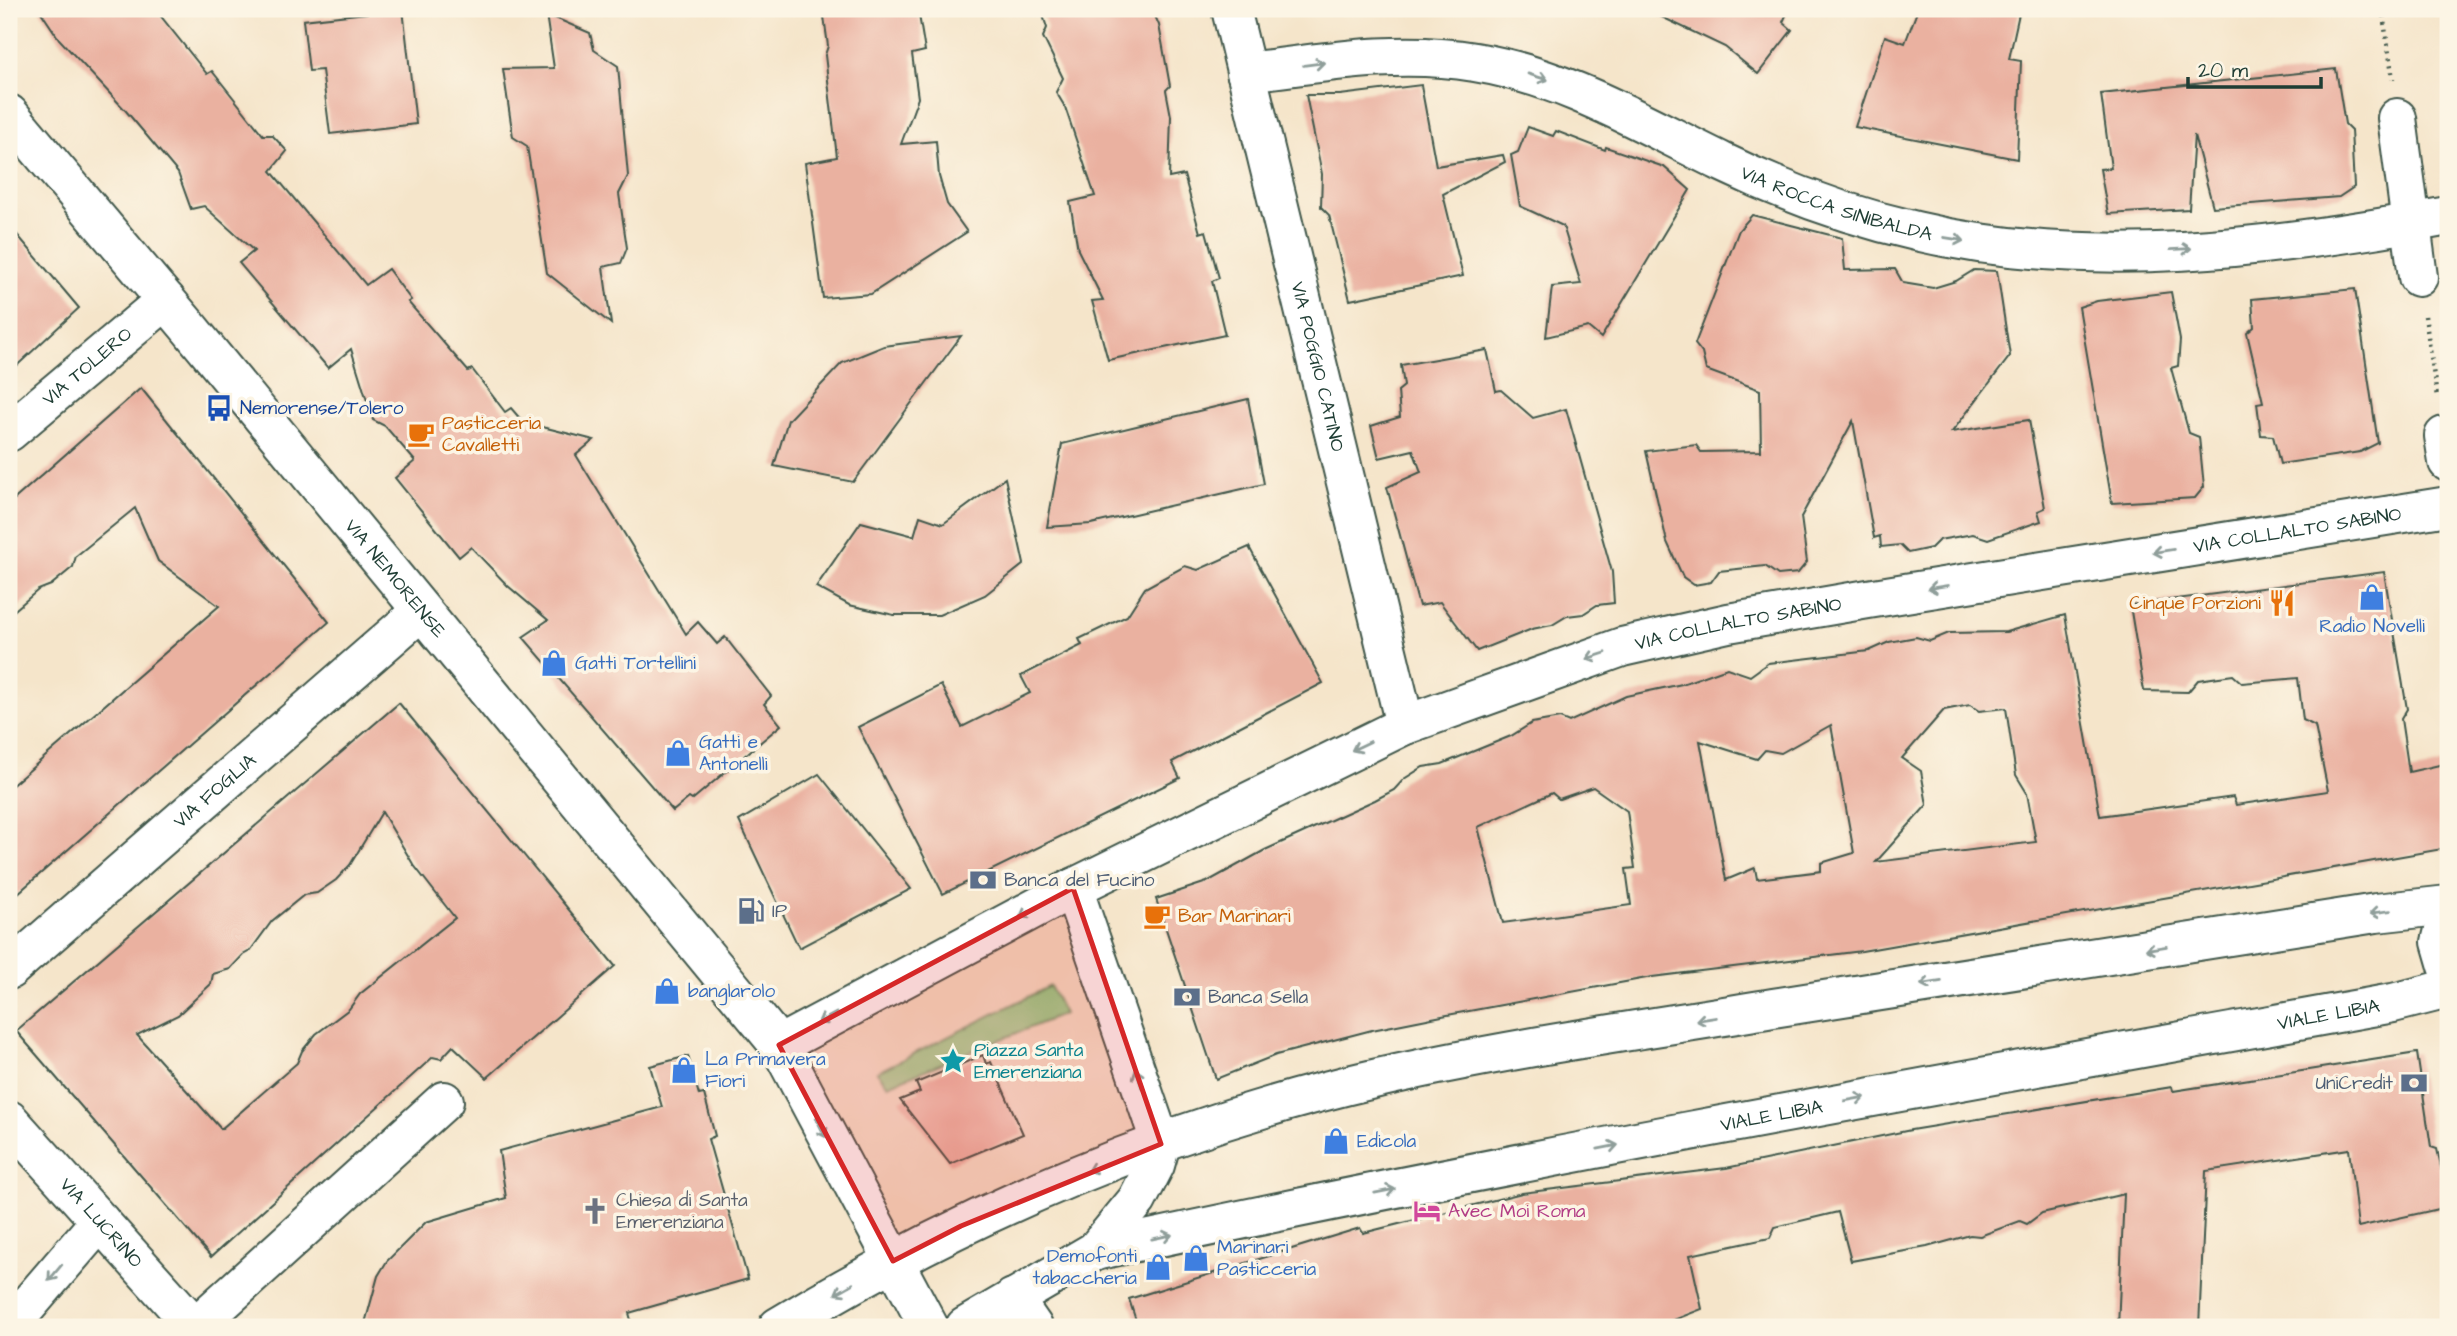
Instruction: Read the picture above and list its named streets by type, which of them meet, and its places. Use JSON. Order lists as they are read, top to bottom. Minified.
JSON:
{"streets":{"street":["VIA ROCCA SINIBALDA","VIA TOLERO","VIA POGGIO CATINO","VIA COLLALTO SABINO","VIA NEMORENSE","VIA FOGLIA","VIALE LIBIA","VIA LUCRINO"]},"crossings":[["VIA ROCCA SINIBALDA","VIA POGGIO CATINO"],["VIA TOLERO","VIA NEMORENSE"],["VIA POGGIO CATINO","VIA COLLALTO SABINO"],["VIA NEMORENSE","VIA FOGLIA"]],"one_way":["VIA ROCCA SINIBALDA","VIA COLLALTO SABINO"],"places":{"bus stop":["Nemorense/Tolero"],"cafe":["Pasticceria Cavalletti","Bar Marinari"],"shop":["Radio Novelli","Gatti Tortellini","Gatti e Antonelli","banglarolo","La Primavera Fiori","Edicola","Marinari Pasticceria","Demofonti tabaccheria"],"restaurant":["Cinque Porzioni"],"bank":["Banca del Fucino","Banca Sella","UniCredit"],"fuel station":["IP"],"place":["Piazza Santa Emerenziana"],"church":["Chiesa di Santa Emerenziana"],"hotel":["Avec Moi Roma"]},"scale_bar":"20 m"}
